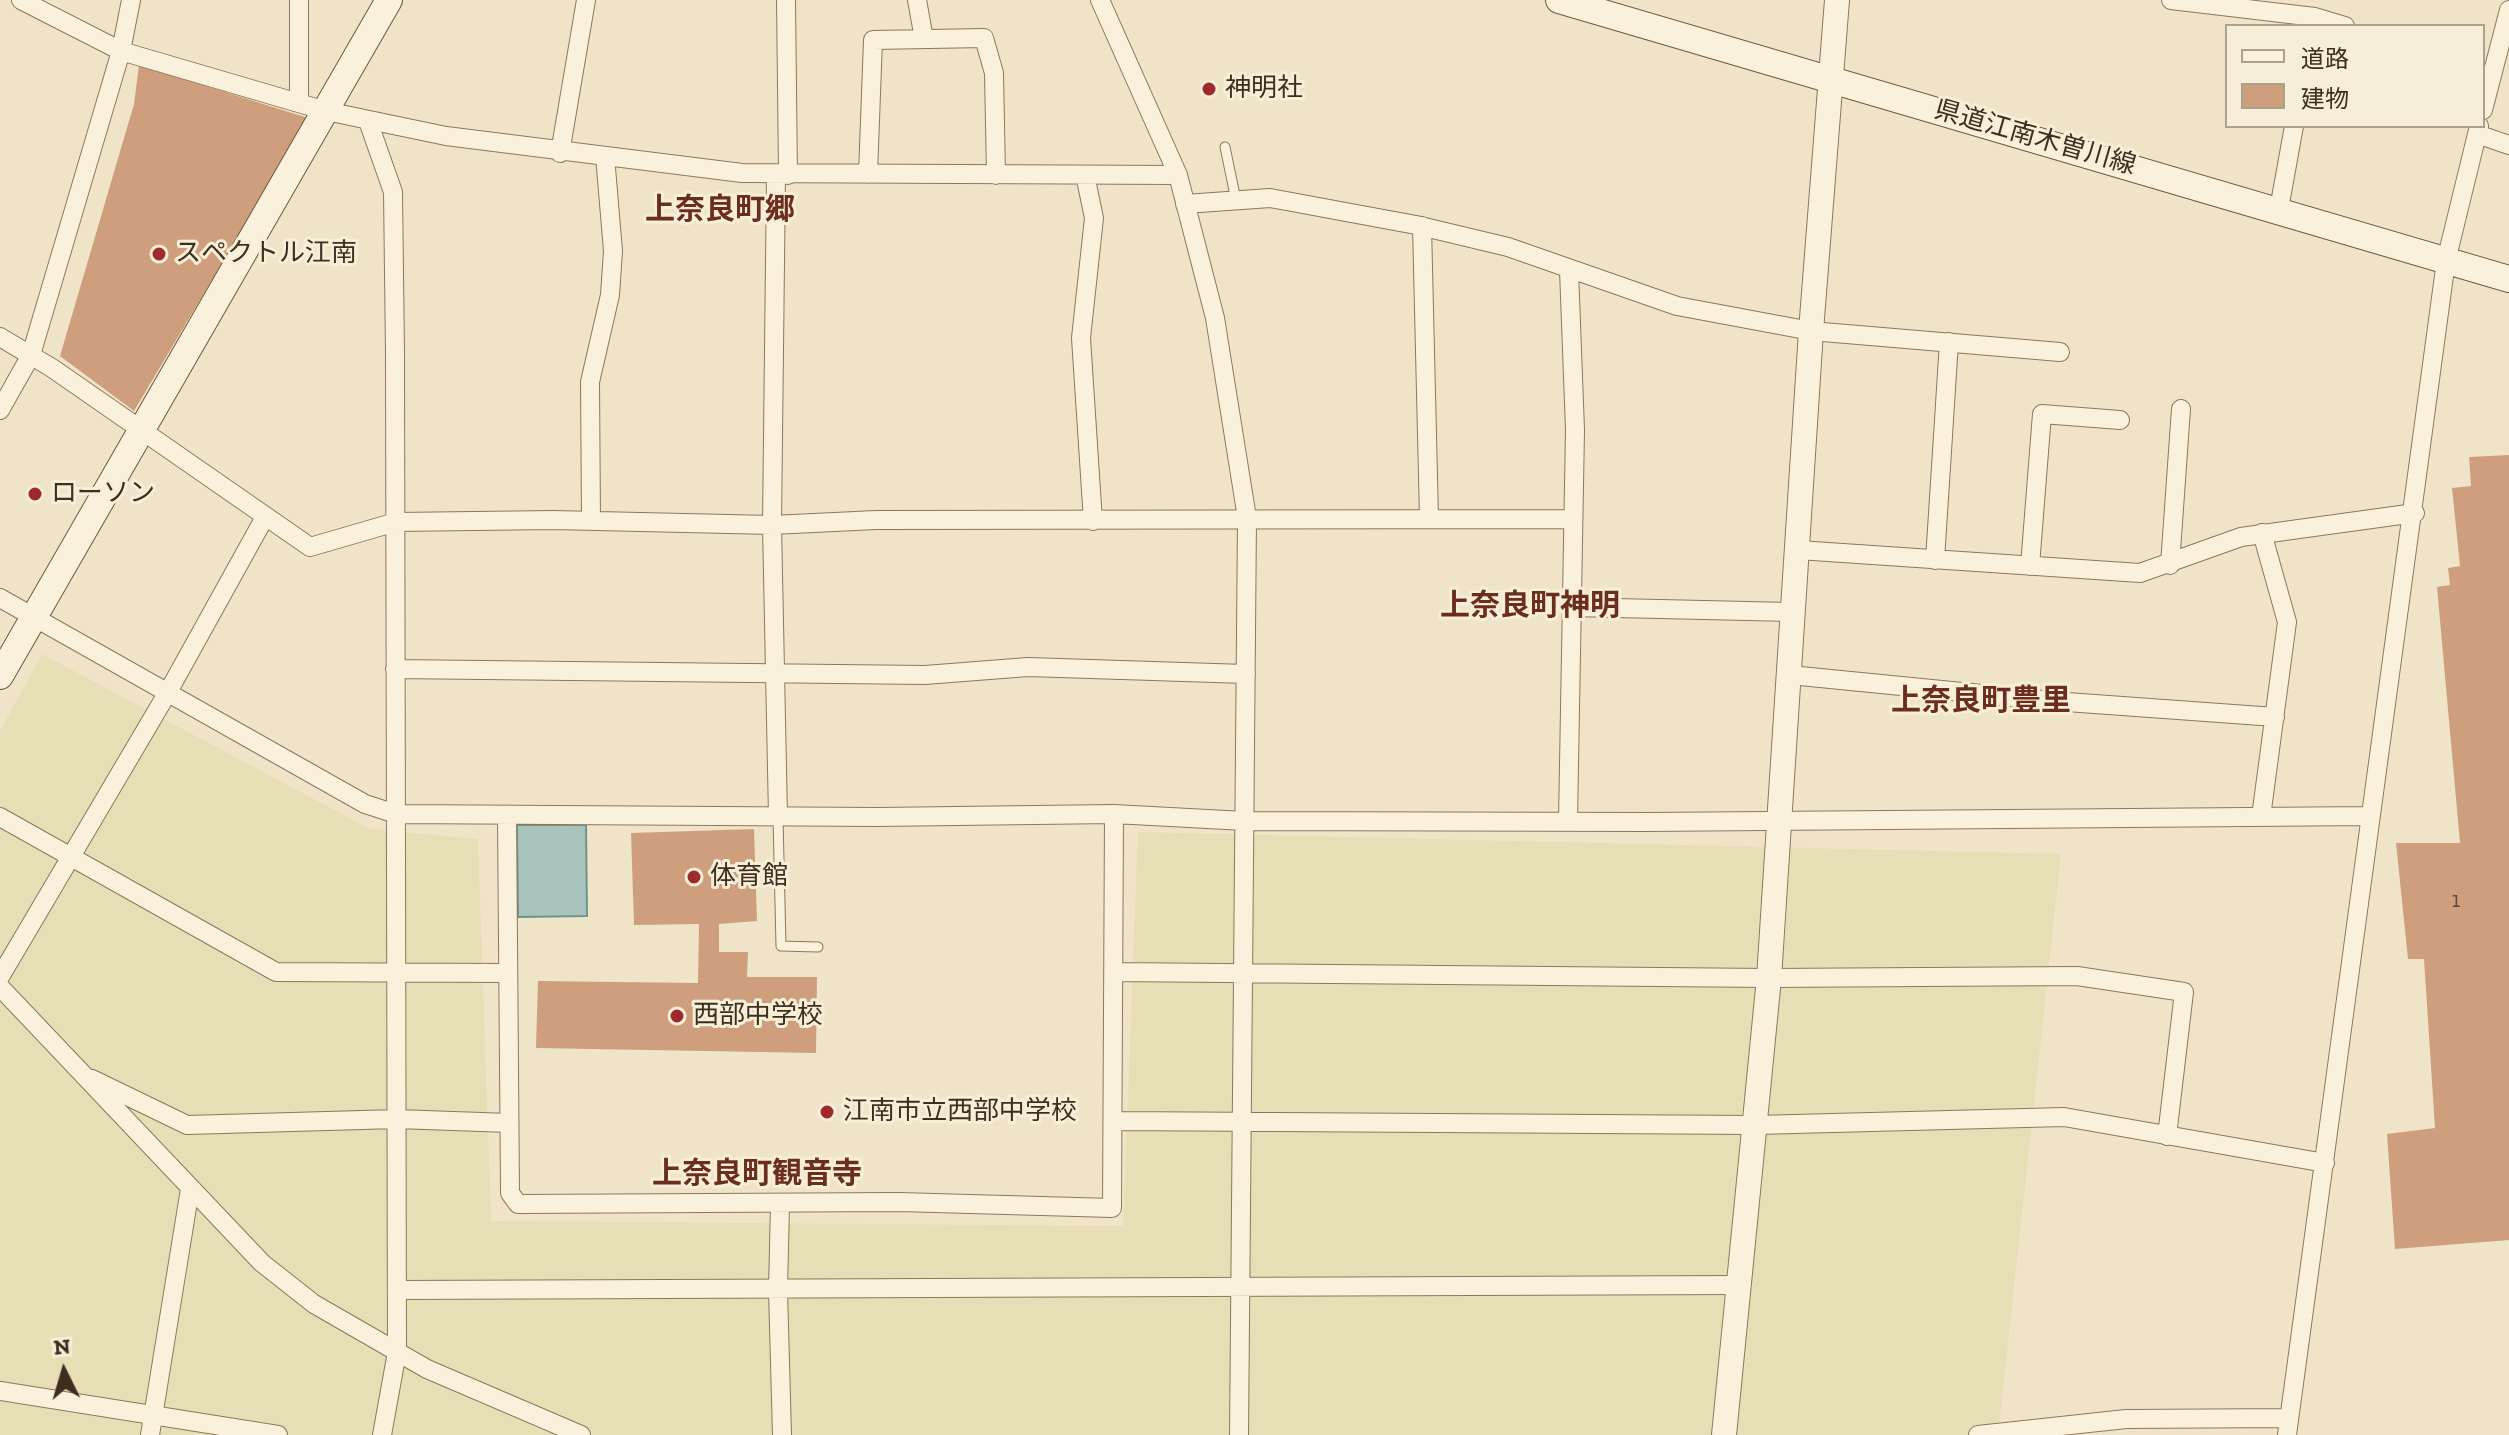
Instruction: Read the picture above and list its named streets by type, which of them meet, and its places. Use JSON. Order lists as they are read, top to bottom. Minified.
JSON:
{"streets":{"main road":["県道江南木曽川線"]},"districts":["上奈良町郷","上奈良町神明","上奈良町豊里","上奈良町観音寺"],"places":["神明社","スペクトル江南","ローソン","体育館","西部中学校","江南市立西部中学校"],"house_numbers":["1"],"legend":["道路","建物"],"north":"top"}
